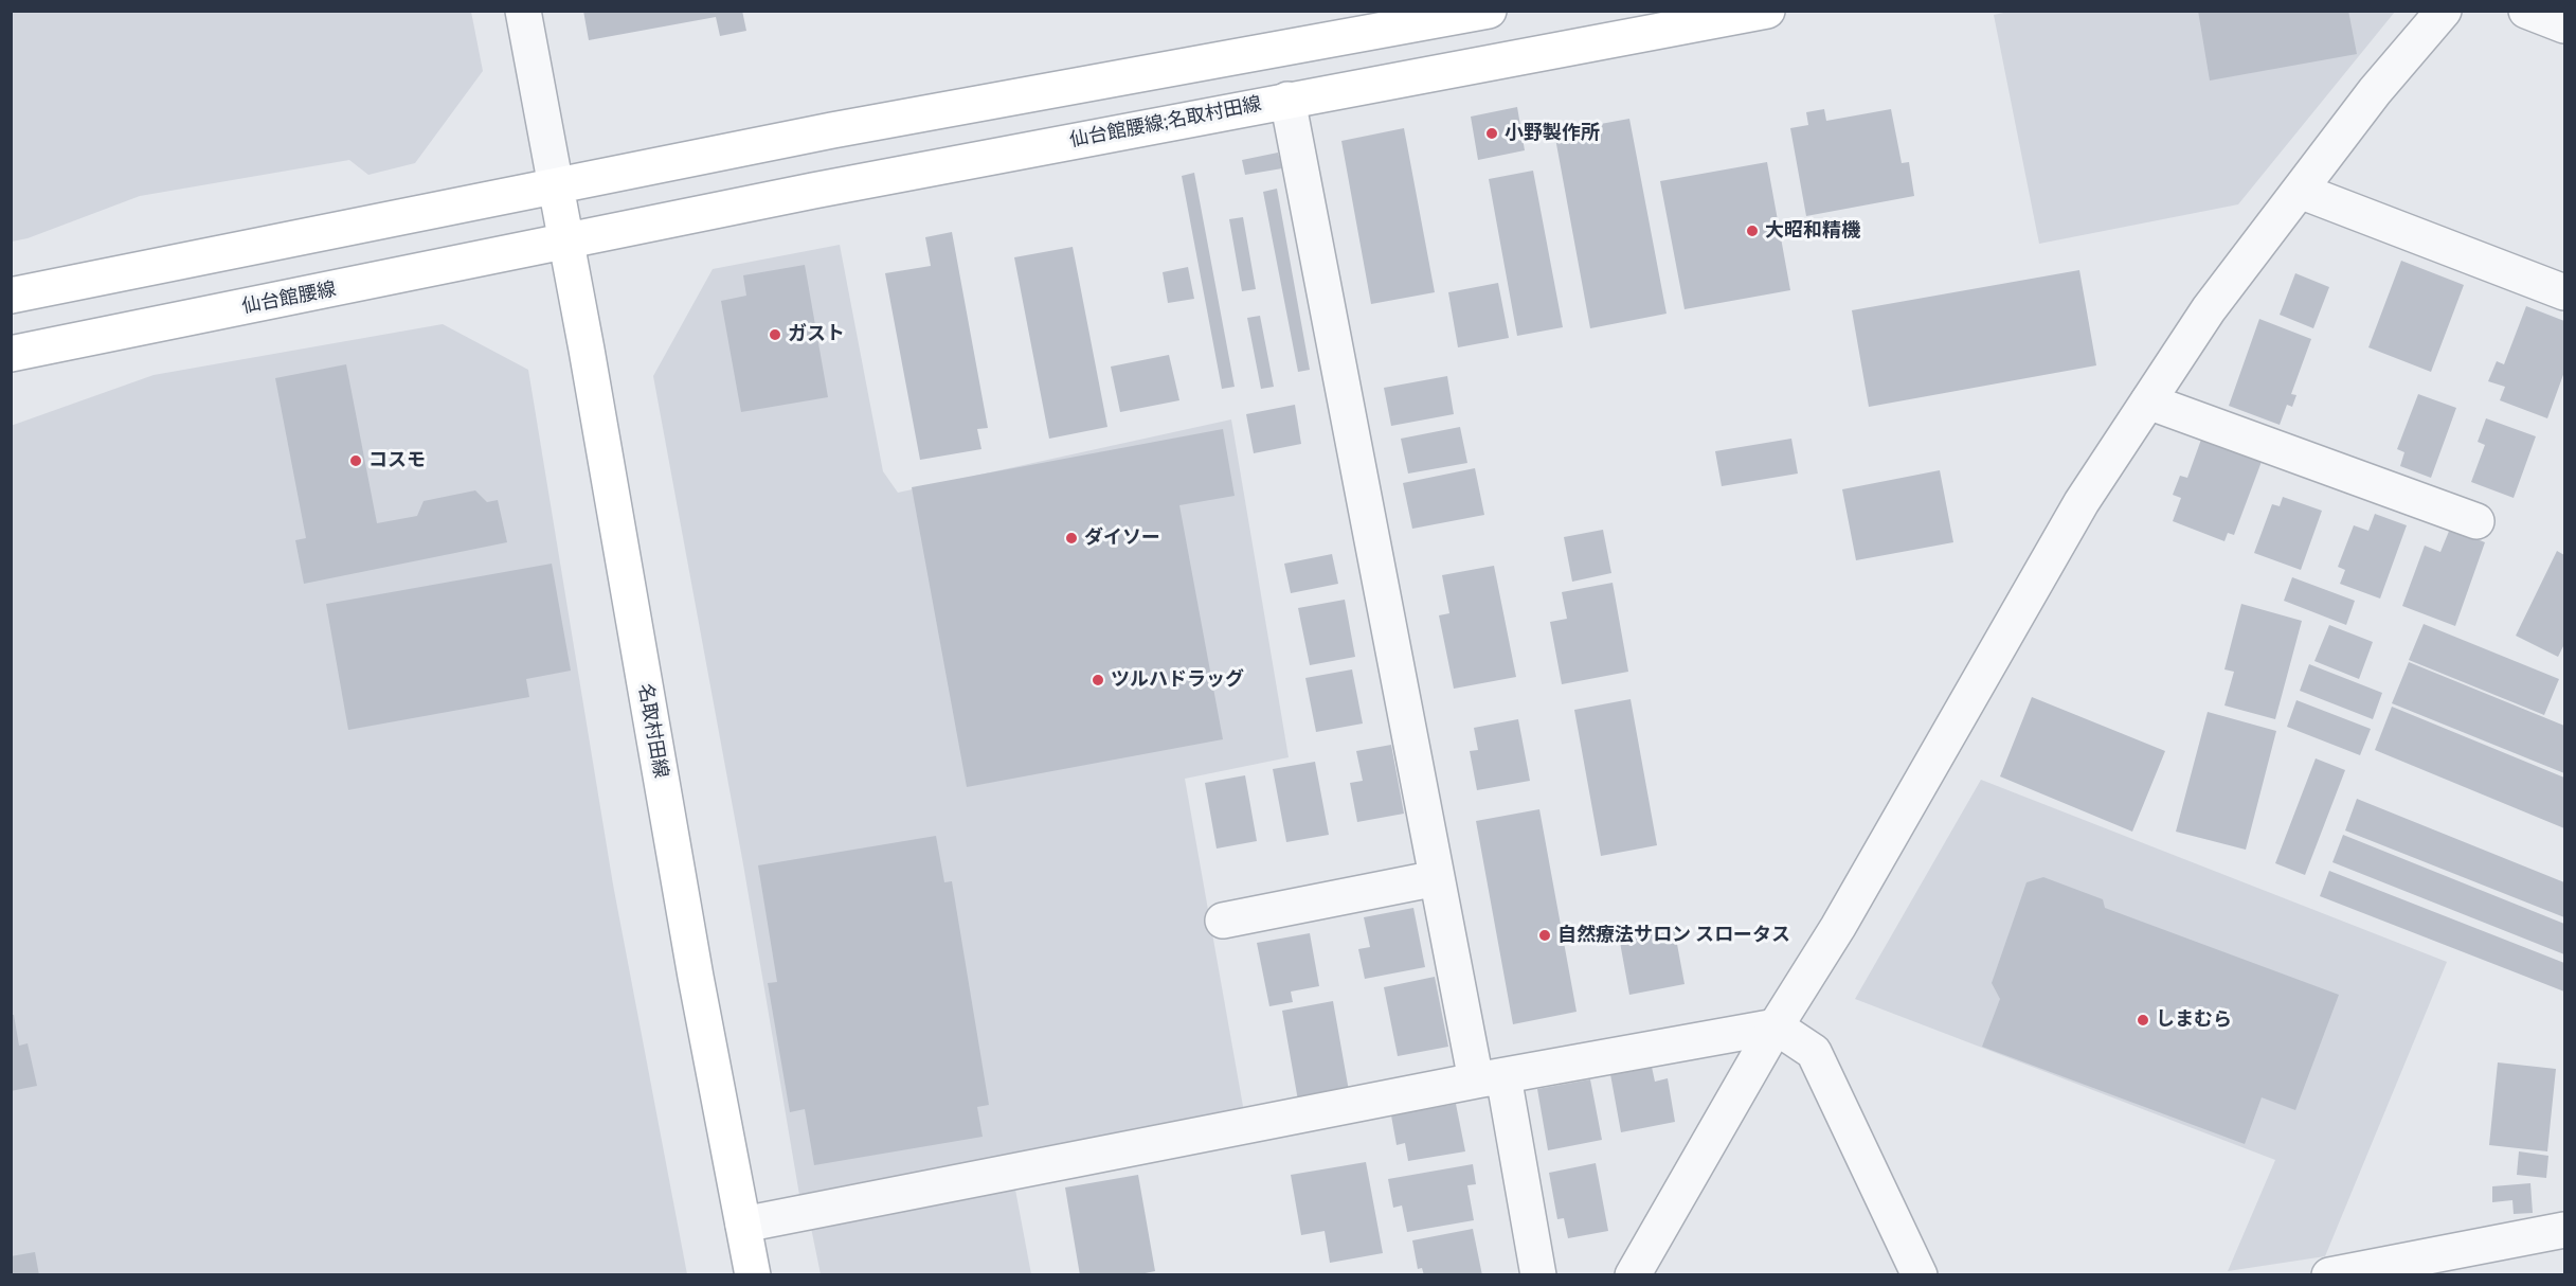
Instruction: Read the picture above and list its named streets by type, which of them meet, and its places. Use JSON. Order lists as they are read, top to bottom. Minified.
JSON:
{"streets":{"main road":["仙台館腰線;名取村田線","仙台館腰線","名取村田線"]},"crossings":[["仙台館腰線;名取村田線","仙台館腰線"],["仙台館腰線;名取村田線","名取村田線"],["仙台館腰線","名取村田線"]],"places":["小野製作所","大昭和精機","ガスト","コスモ","ダイソー","ツルハドラッグ","自然療法サロン スロータス","しまむら"]}
